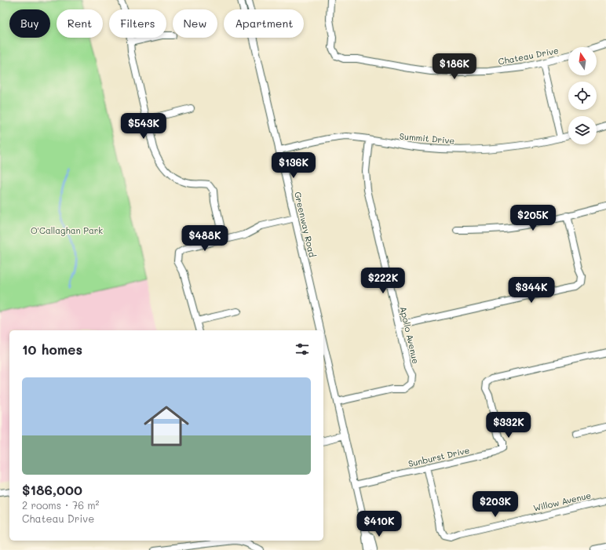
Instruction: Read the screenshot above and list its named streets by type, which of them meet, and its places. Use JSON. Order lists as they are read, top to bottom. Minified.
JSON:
{"streets":{"street":["Chateau Drive","Summit Drive","Greenway Road","Apollo Avenue","Sunburst Drive","Willow Avenue"]},"crossings":[["Summit Drive","Greenway Road"],["Summit Drive","Apollo Avenue"],["Sunburst Drive","Willow Avenue"]],"parks":["O'Callaghan Park"],"north":"top","page":{"chip":["Buy","Rent","Filters","New","Apartment"],"price":["$186K","$543K","$136K","$205K","$488K","$222K","$344K","$332K","$203K","$410K"],"heading":"10 homes","list":[{"name":"$186,000","note":"2 rooms · 76 m² · Chateau Drive"}]}}
